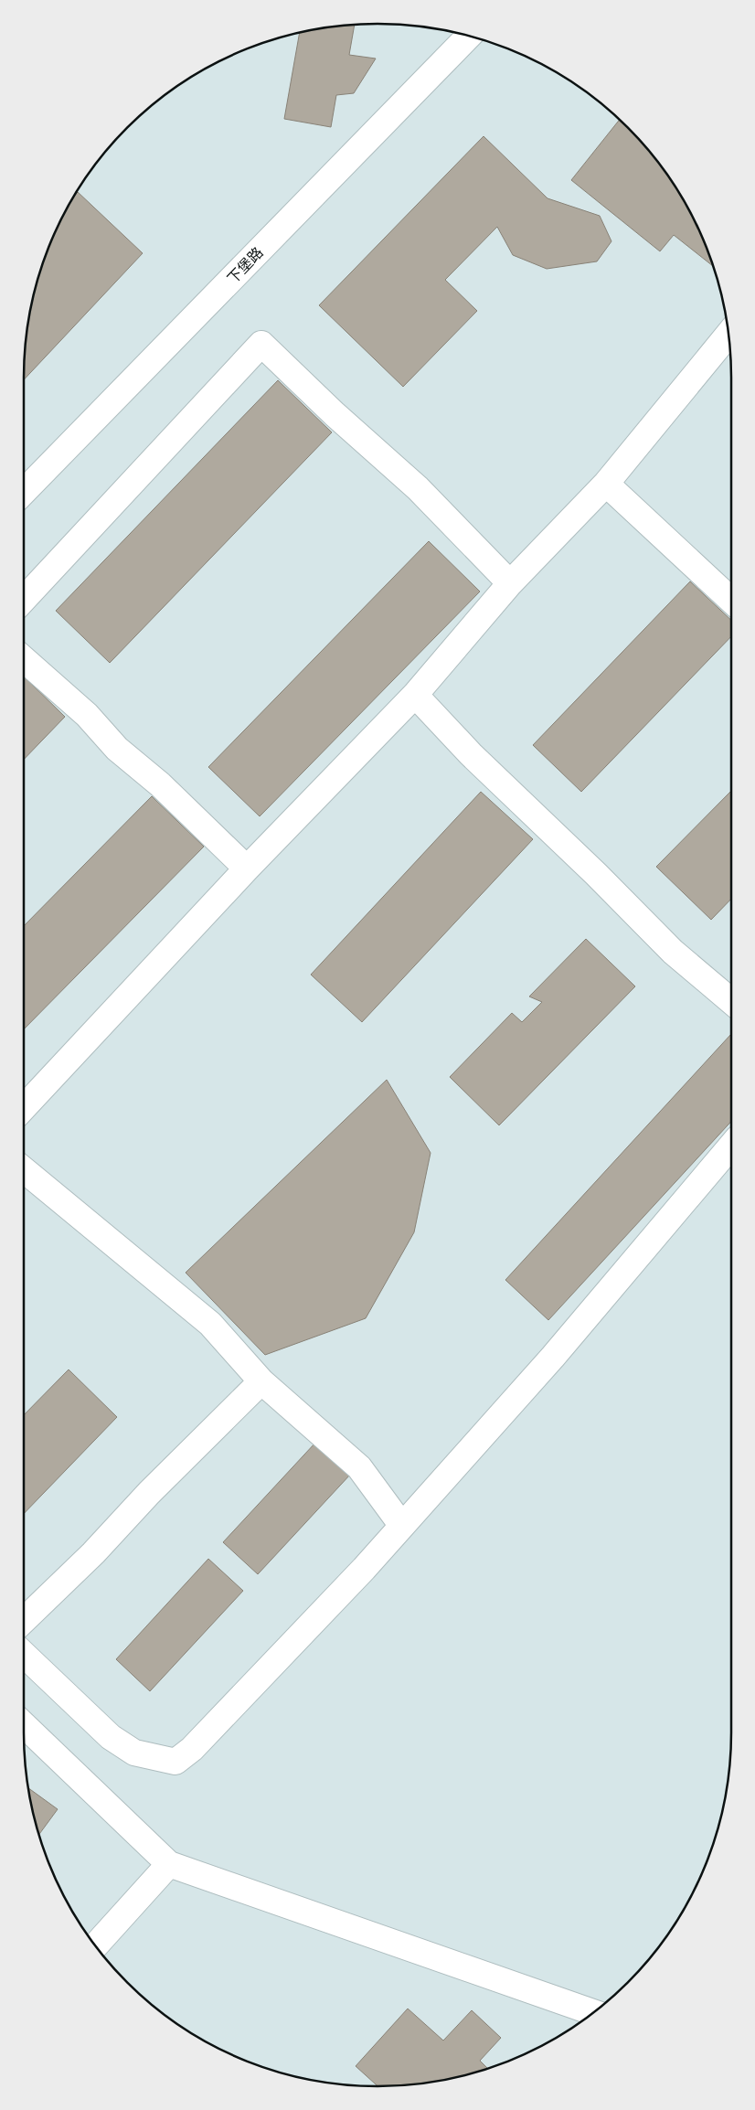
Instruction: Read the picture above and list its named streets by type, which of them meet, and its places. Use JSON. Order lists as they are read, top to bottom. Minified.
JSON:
{"streets":{"street":["下堡路"]}}
